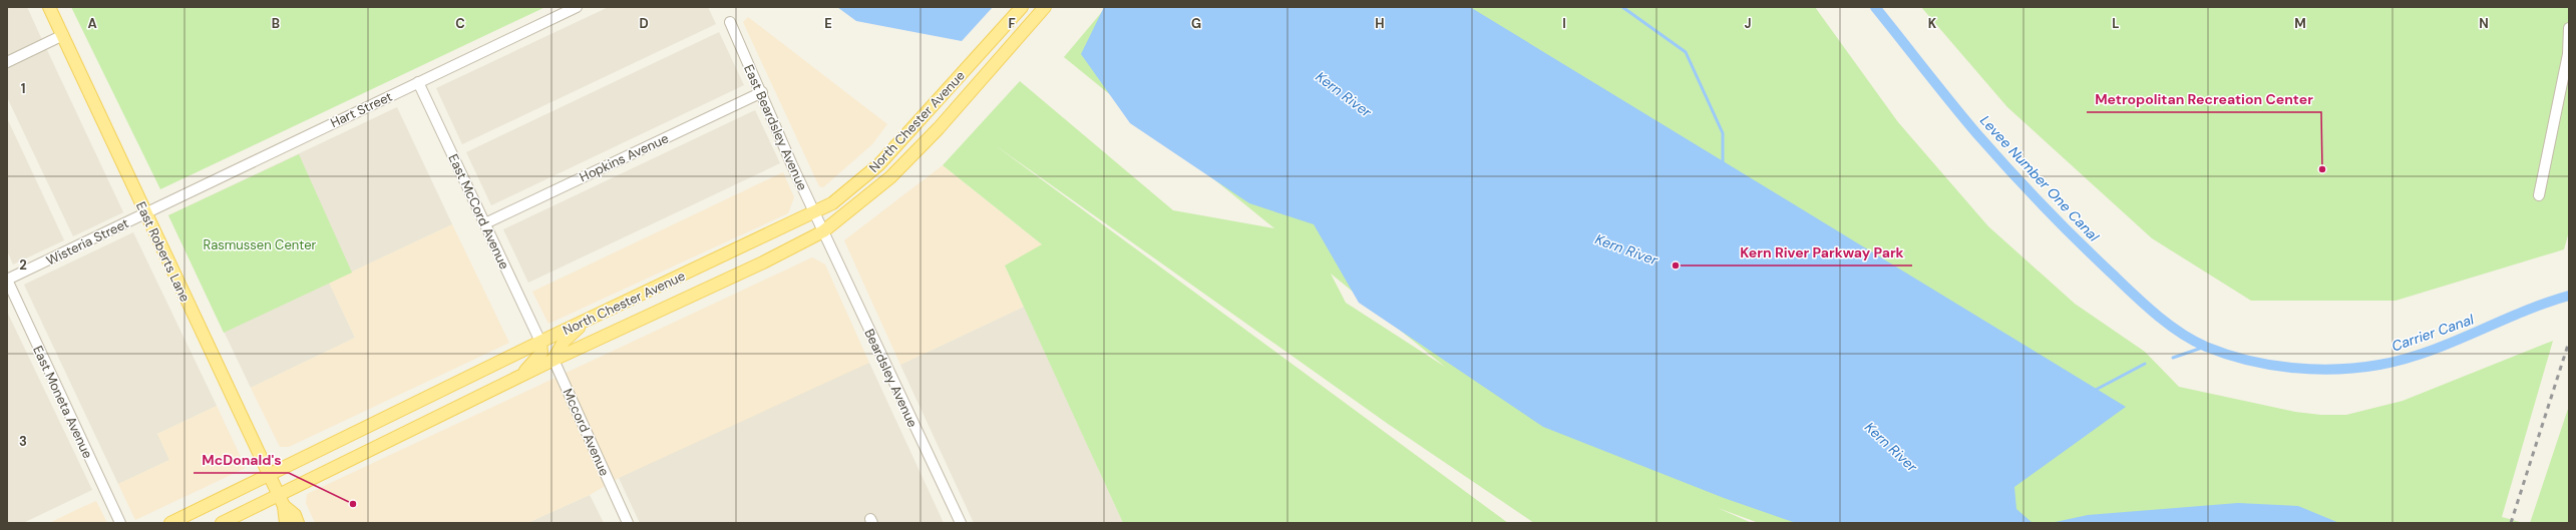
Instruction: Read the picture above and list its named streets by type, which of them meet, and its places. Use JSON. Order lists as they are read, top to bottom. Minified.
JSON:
{"streets":{"main road":["North Chester Avenue","East Roberts Lane"],"street":["Hart Street","East Beardsley Avenue","Hopkins Avenue","East McCord Avenue","Wisteria Street","Beardsley Avenue","East Moneta Avenue","Mccord Avenue"]},"crossings":[["Hart Street","East McCord Avenue"],["Hart Street","Wisteria Street"],["Hart Street","East Roberts Lane"],["North Chester Avenue","East Beardsley Avenue"],["North Chester Avenue","East McCord Avenue"],["North Chester Avenue","East Roberts Lane"],["North Chester Avenue","Beardsley Avenue"],["North Chester Avenue","Mccord Avenue"],["East Beardsley Avenue","Hopkins Avenue"],["East Beardsley Avenue","Beardsley Avenue"],["Hopkins Avenue","East McCord Avenue"],["Wisteria Street","East Roberts Lane"],["Wisteria Street","East Moneta Avenue"]],"water":["Kern River","Levee Number One Canal","Carrier Canal"],"parks":["Rasmussen Center"],"places":["Metropolitan Recreation Center","Kern River Parkway Park","McDonald's"],"grid":{"columns":["A","B","C","D","E","F","G","H","I","J","K","L","M","N"],"rows":["1","2","3"]}}
